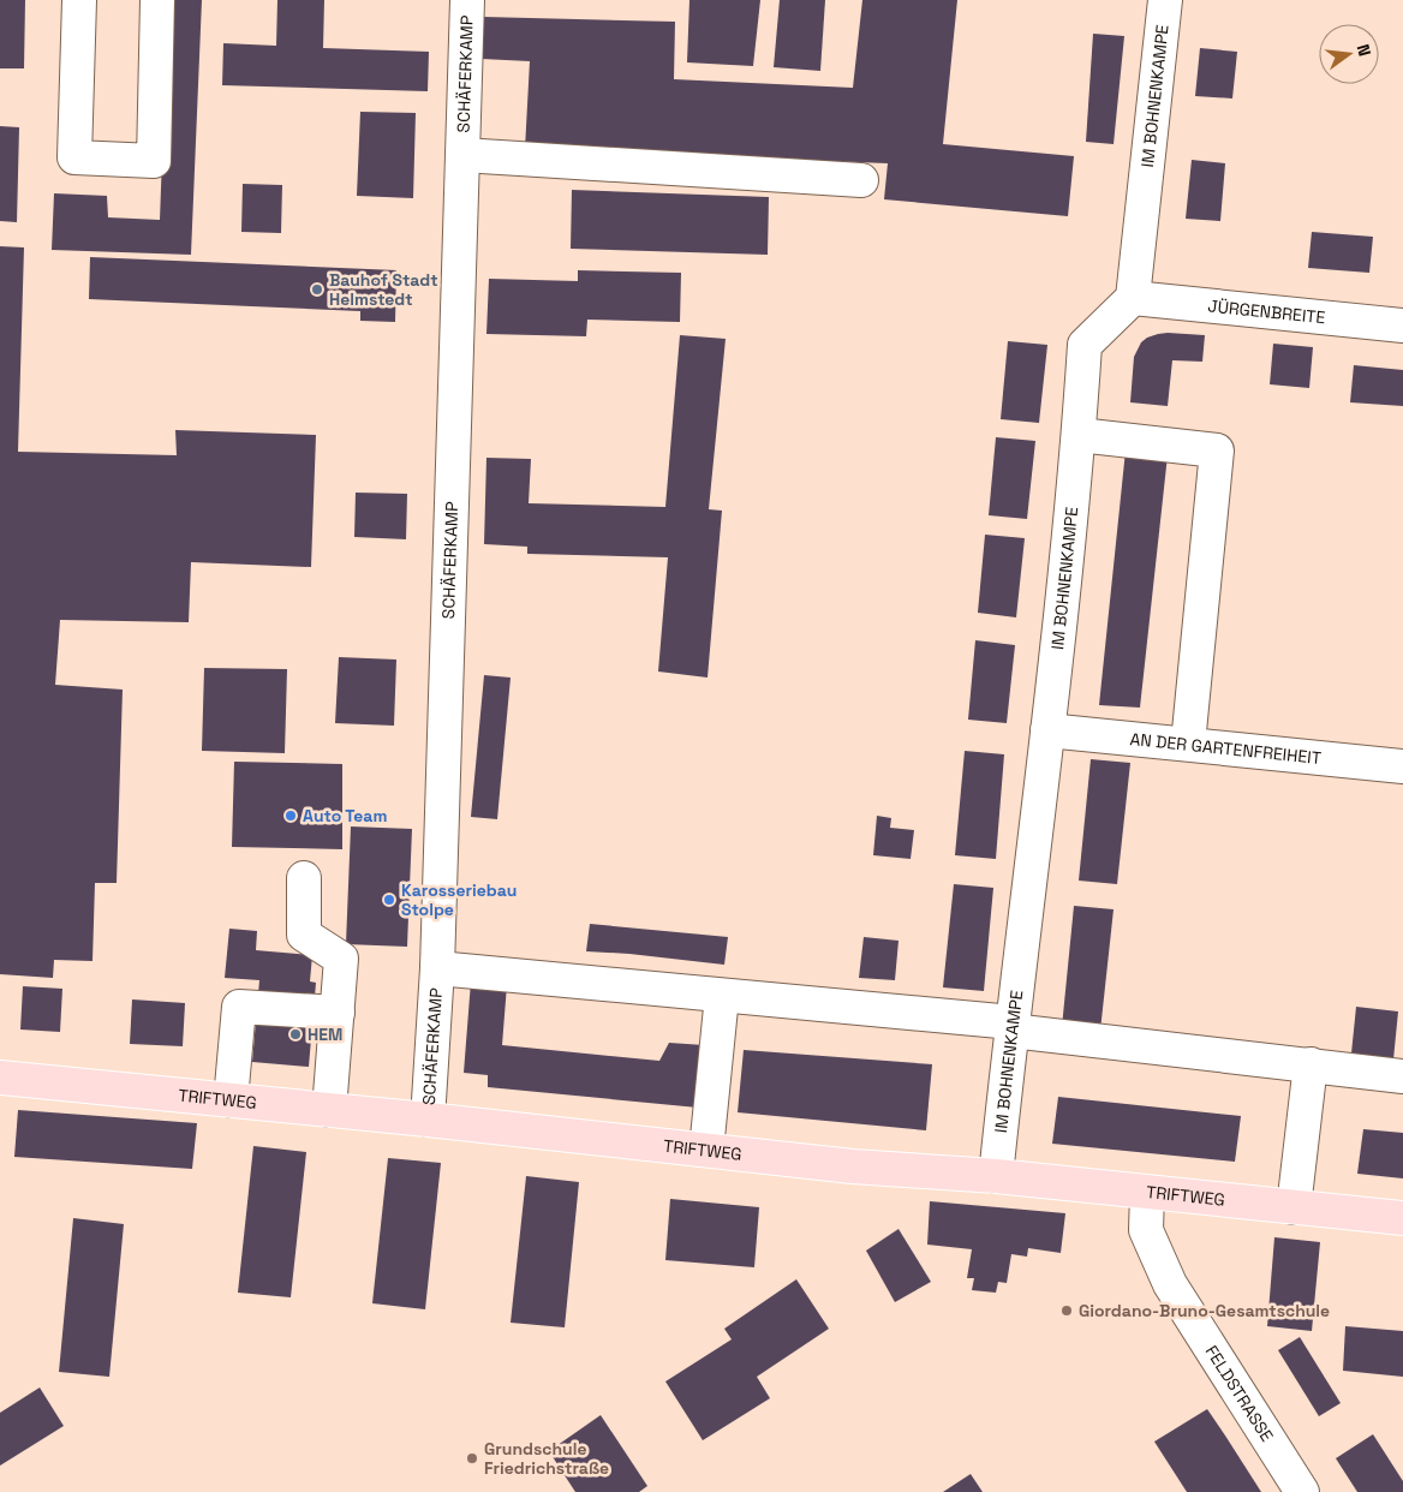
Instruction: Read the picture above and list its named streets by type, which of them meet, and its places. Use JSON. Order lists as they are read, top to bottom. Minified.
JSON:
{"streets":{"main road":["TRIFTWEG"],"street":["SCHÄFERKAMP","IM BOHNENKAMPE","JÜRGENBREITE","AN DER GARTENFREIHEIT","FELDSTRASSE"]},"crossings":[["SCHÄFERKAMP","TRIFTWEG"],["IM BOHNENKAMPE","JÜRGENBREITE"],["IM BOHNENKAMPE","AN DER GARTENFREIHEIT"],["IM BOHNENKAMPE","TRIFTWEG"],["TRIFTWEG","FELDSTRASSE"]],"places":["Bauhof Stadt Helmstedt","Auto Team","Karosseriebau Stolpe","HEM","Giordano-Bruno-Gesamtschule","Grundschule Friedrichstraße"],"north":"right"}
